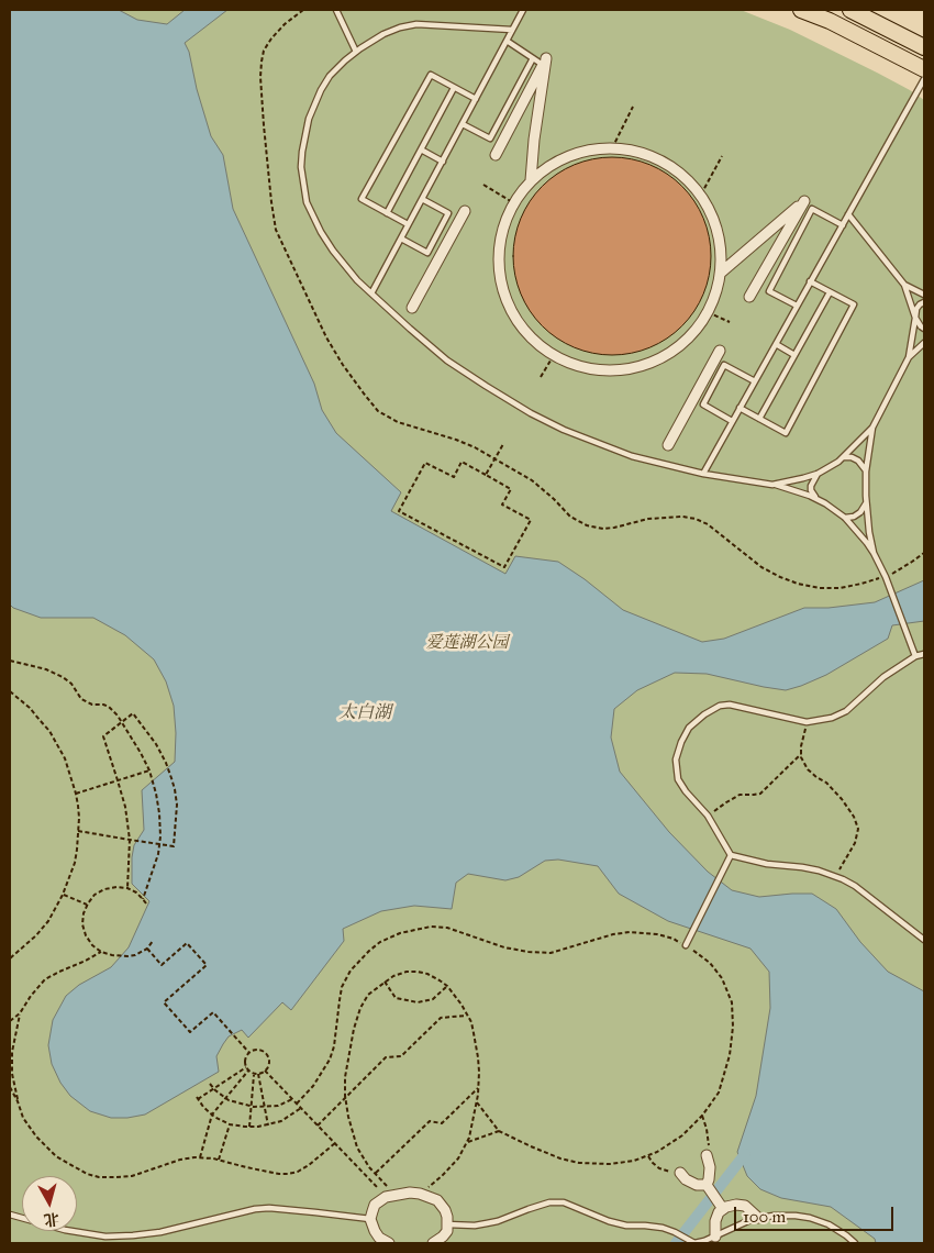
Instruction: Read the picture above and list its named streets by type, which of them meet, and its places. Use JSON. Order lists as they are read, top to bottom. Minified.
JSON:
{"water":["太白湖"],"parks":["爱莲湖公园"],"scale_bar":"100 m","north":"bottom"}
